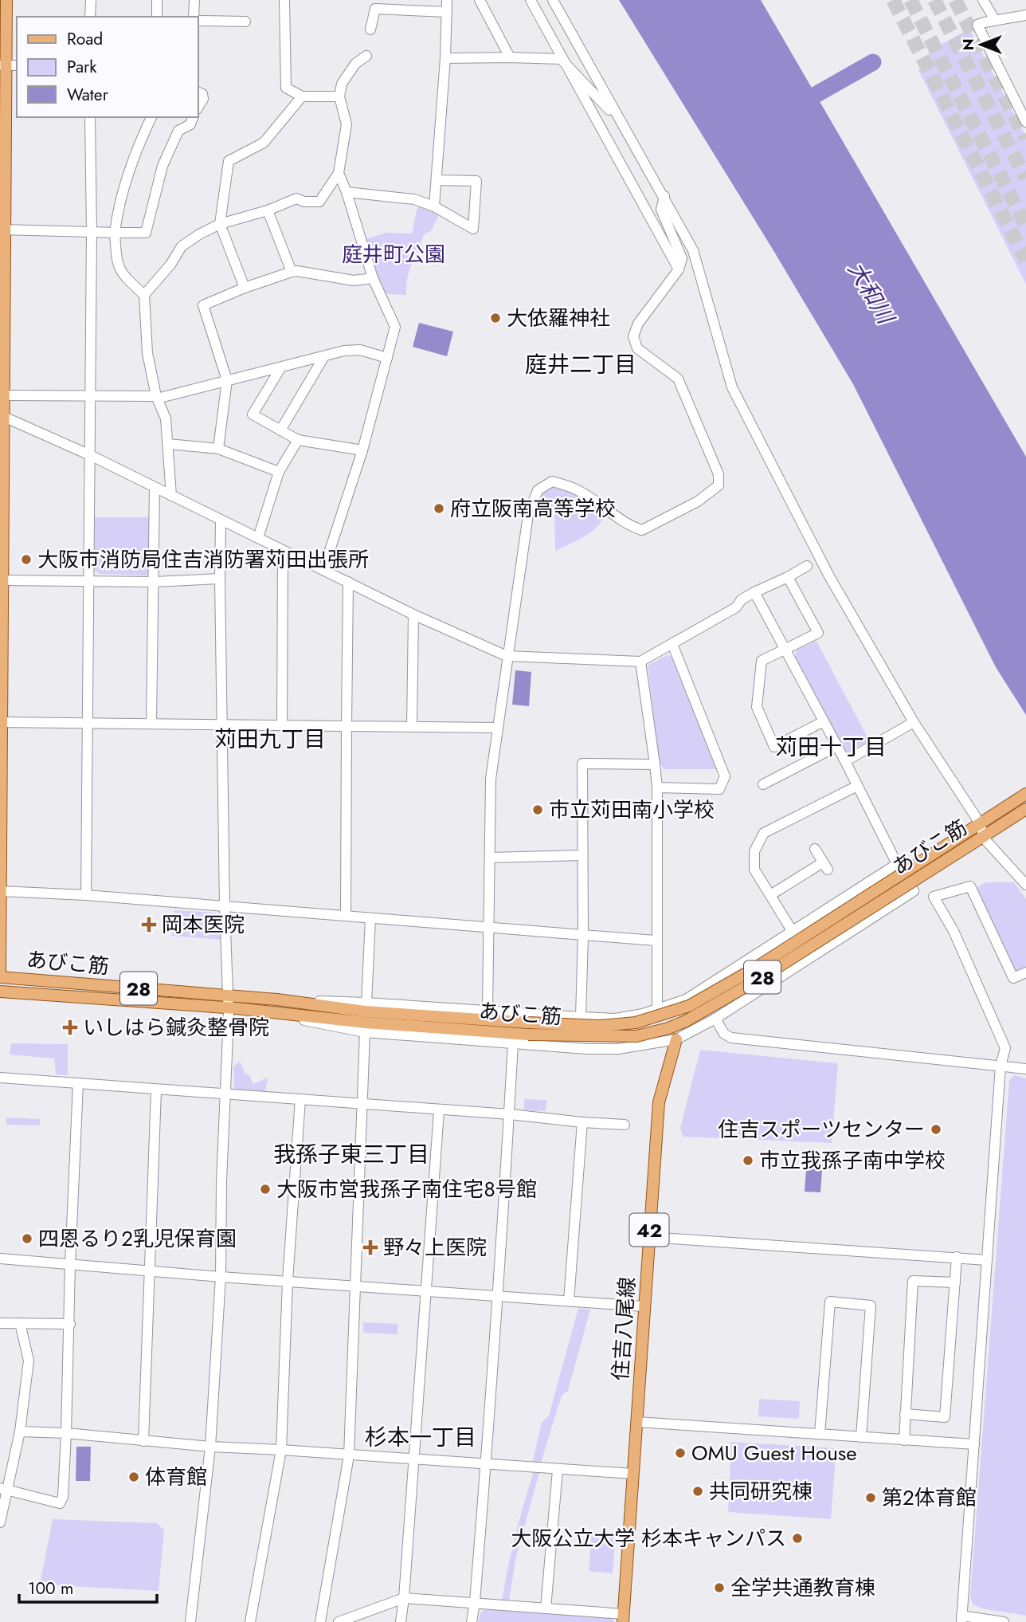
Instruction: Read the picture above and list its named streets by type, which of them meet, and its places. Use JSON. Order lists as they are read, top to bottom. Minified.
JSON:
{"streets":{"main road":["あびこ筋","28","42","住吉八尾線"]},"crossings":[["あびこ筋","28"]],"districts":["庭井二丁目","苅田九丁目","苅田十丁目","我孫子東三丁目","杉本一丁目"],"water":["大和川"],"parks":["庭井町公園"],"places":{"other":["大依羅神社","府立阪南高等学校","大阪市消防局住吉消防署苅田出張所","市立苅田南小学校","住吉スポーツセンター","市立我孫子南中学校","大阪市営我孫子南住宅８号館","四恩るり２乳児保育園","OMU Guest House","体育館","共同研究棟","第2体育館","大阪公立大学 杉本キャンパス","全学共通教育棟"],"health":["岡本医院","いしはら鍼灸整骨院","野々上医院"]},"legend":["Road","Park","Water"],"scale_bar":"100 m","north":"left"}
